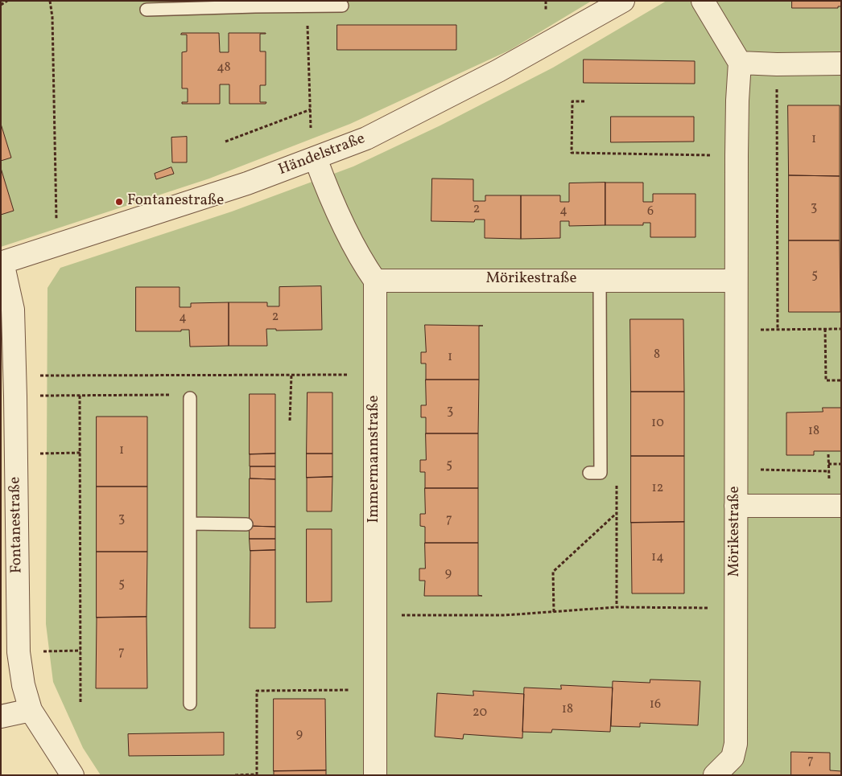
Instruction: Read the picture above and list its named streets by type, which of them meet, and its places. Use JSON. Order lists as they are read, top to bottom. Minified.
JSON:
{"streets":{"street":["Händelstraße","Mörikestraße","Immermannstraße","Fontanestraße"]},"crossings":[["Händelstraße","Fontanestraße"],["Mörikestraße","Immermannstraße"]],"places":["Fontanestraße"],"house_numbers":["48","1","3","2","4","6","5","2","4","8","1","3","10","18","1","5","12","3","7","14","9","5","7","16","18","20","9","7"]}
